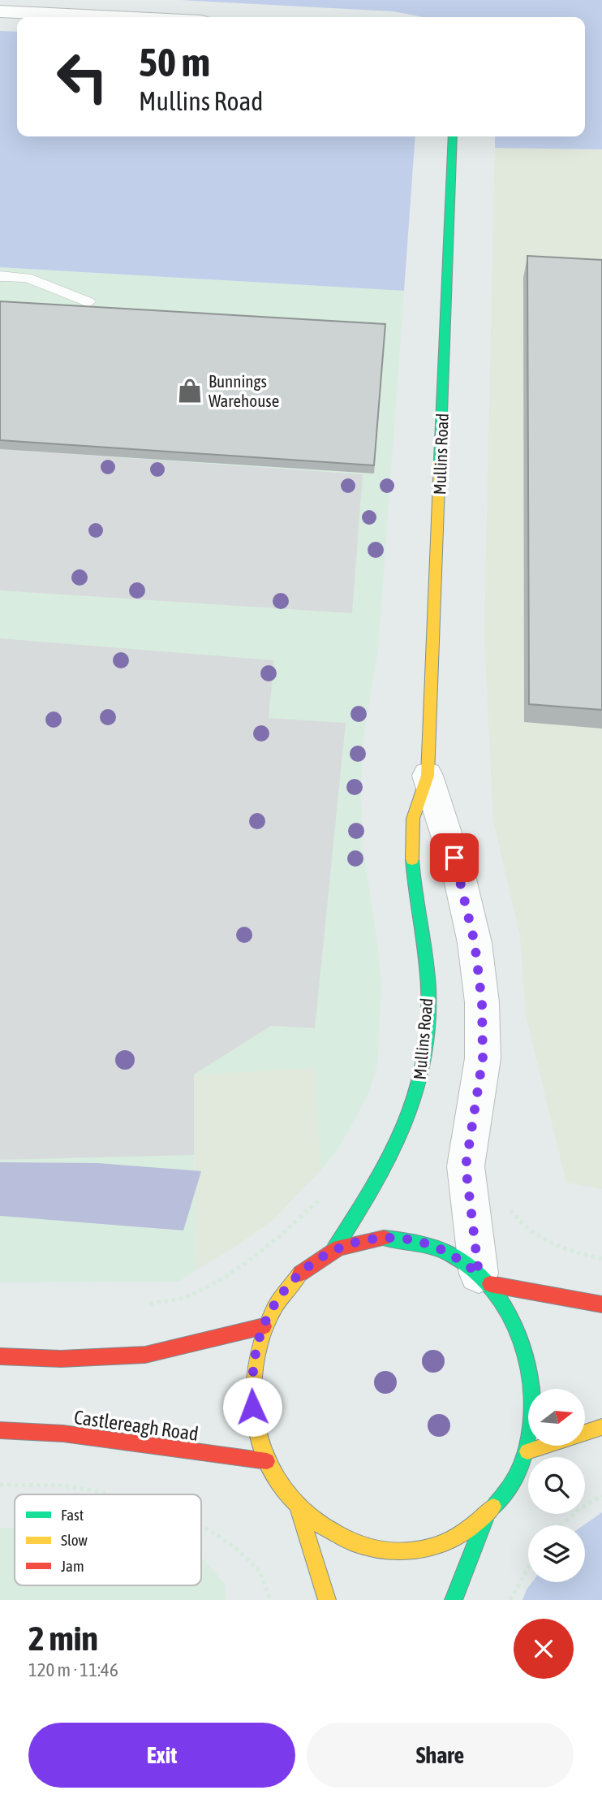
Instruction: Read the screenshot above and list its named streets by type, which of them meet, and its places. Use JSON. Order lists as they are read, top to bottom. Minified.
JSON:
{"streets":{"street":["Mullins Road","Castlereagh Road"]},"places":{"shop":["Bunnings Warehouse"]},"legend":["Fast","Slow","Jam"],"north":"right","page":{"turn":["50 m","Mullins Road"],"heading":["2 min","120 m · 11:46"],"buttons":["Exit","Share"]}}
